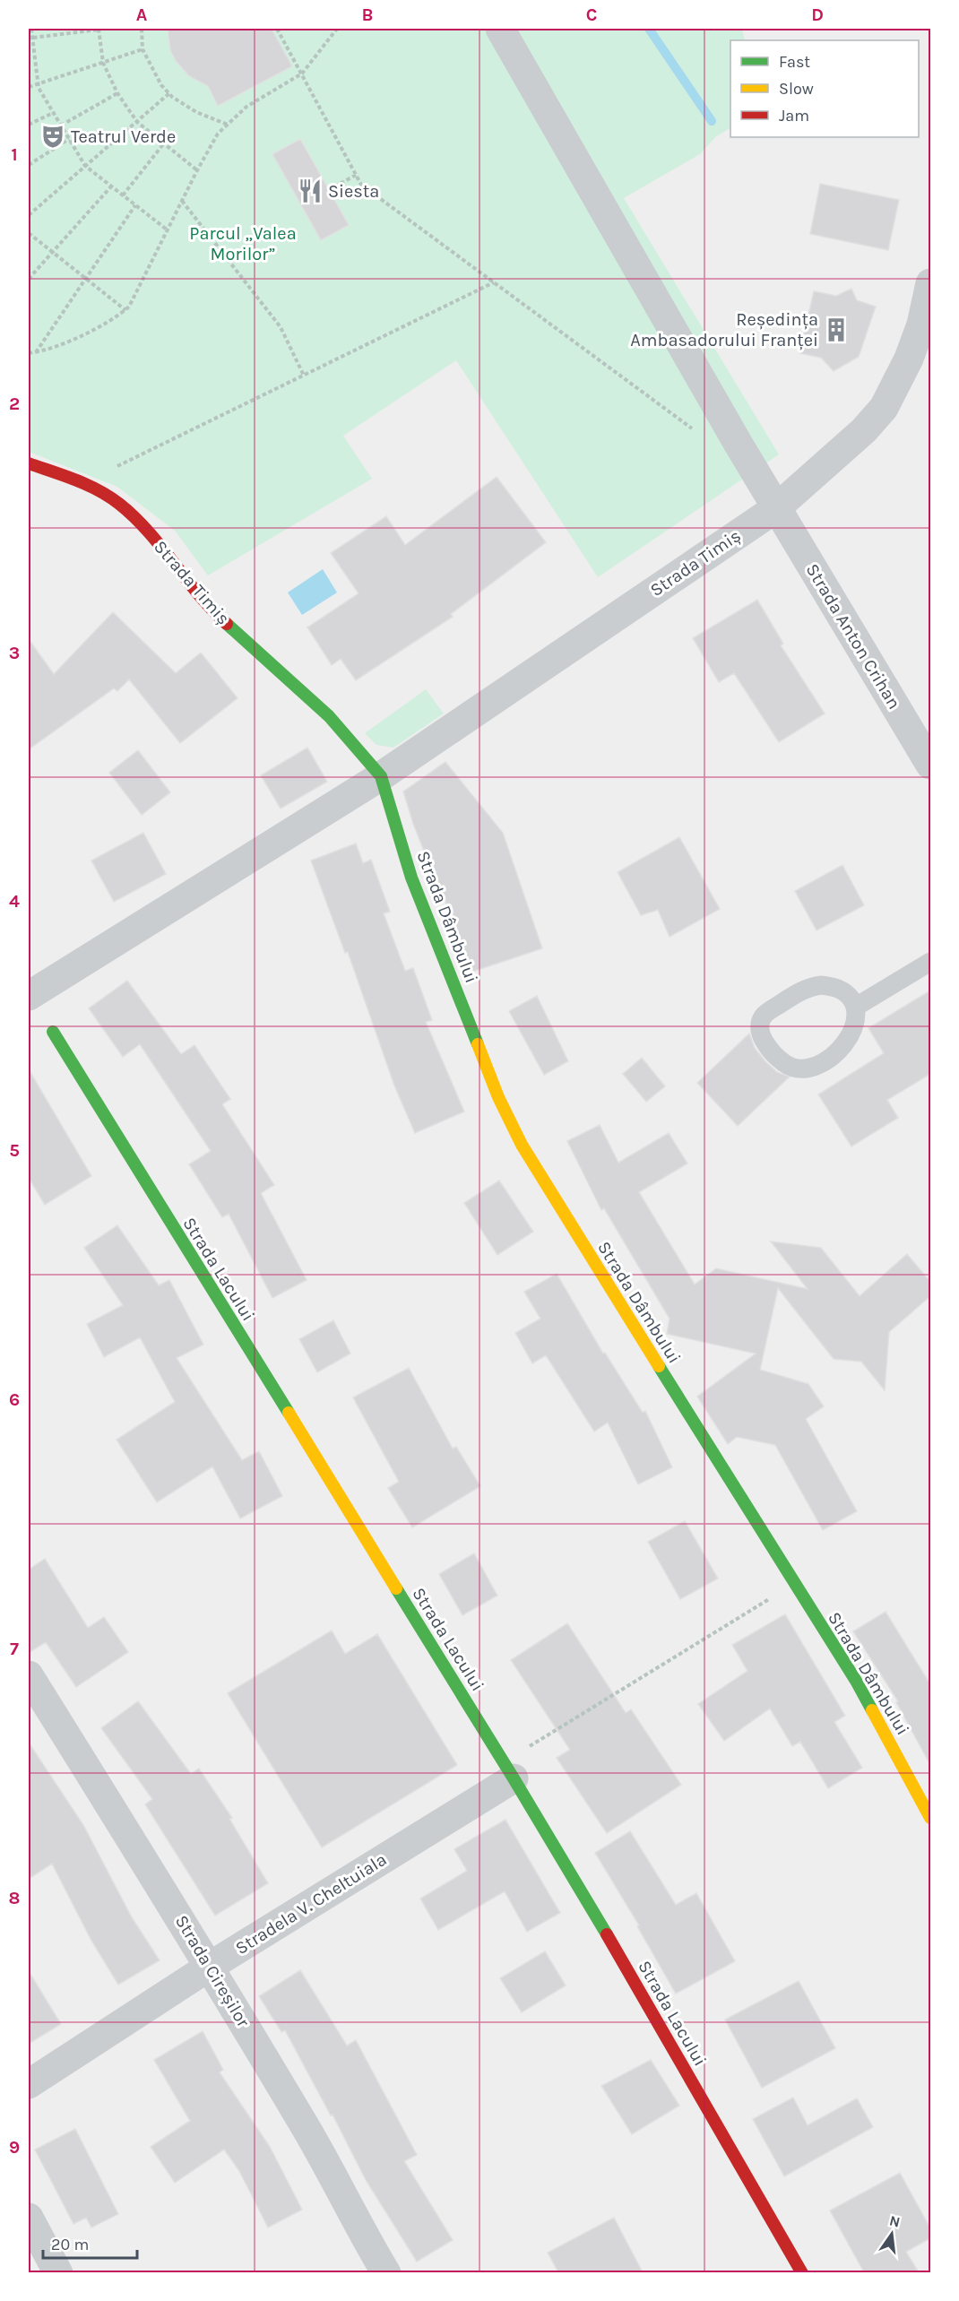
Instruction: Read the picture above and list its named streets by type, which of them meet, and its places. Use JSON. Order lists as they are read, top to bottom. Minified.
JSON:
{"streets":{"street":["Strada Timiș","Strada Anton Crihan","Strada Dâmbului","Strada Lacului","Stradela V. Cheltuiala","Strada Cireșilor"]},"crossings":[["Strada Timiș","Strada Anton Crihan"],["Strada Timiș","Strada Dâmbului"],["Strada Lacului","Stradela V. Cheltuiala"],["Stradela V. Cheltuiala","Strada Cireșilor"]],"parks":["Parcul „Valea Morilor”"],"places":{"theatre":["Teatrul Verde"],"restaurant":["Siesta"],"building":["Reședința Ambasadorului Franței"]},"legend":["Fast","Slow","Jam"],"scale_bar":"20 m","north":"top","grid":{"columns":["A","B","C","D"],"rows":["1","2","3","4","5","6","7","8","9"]}}
